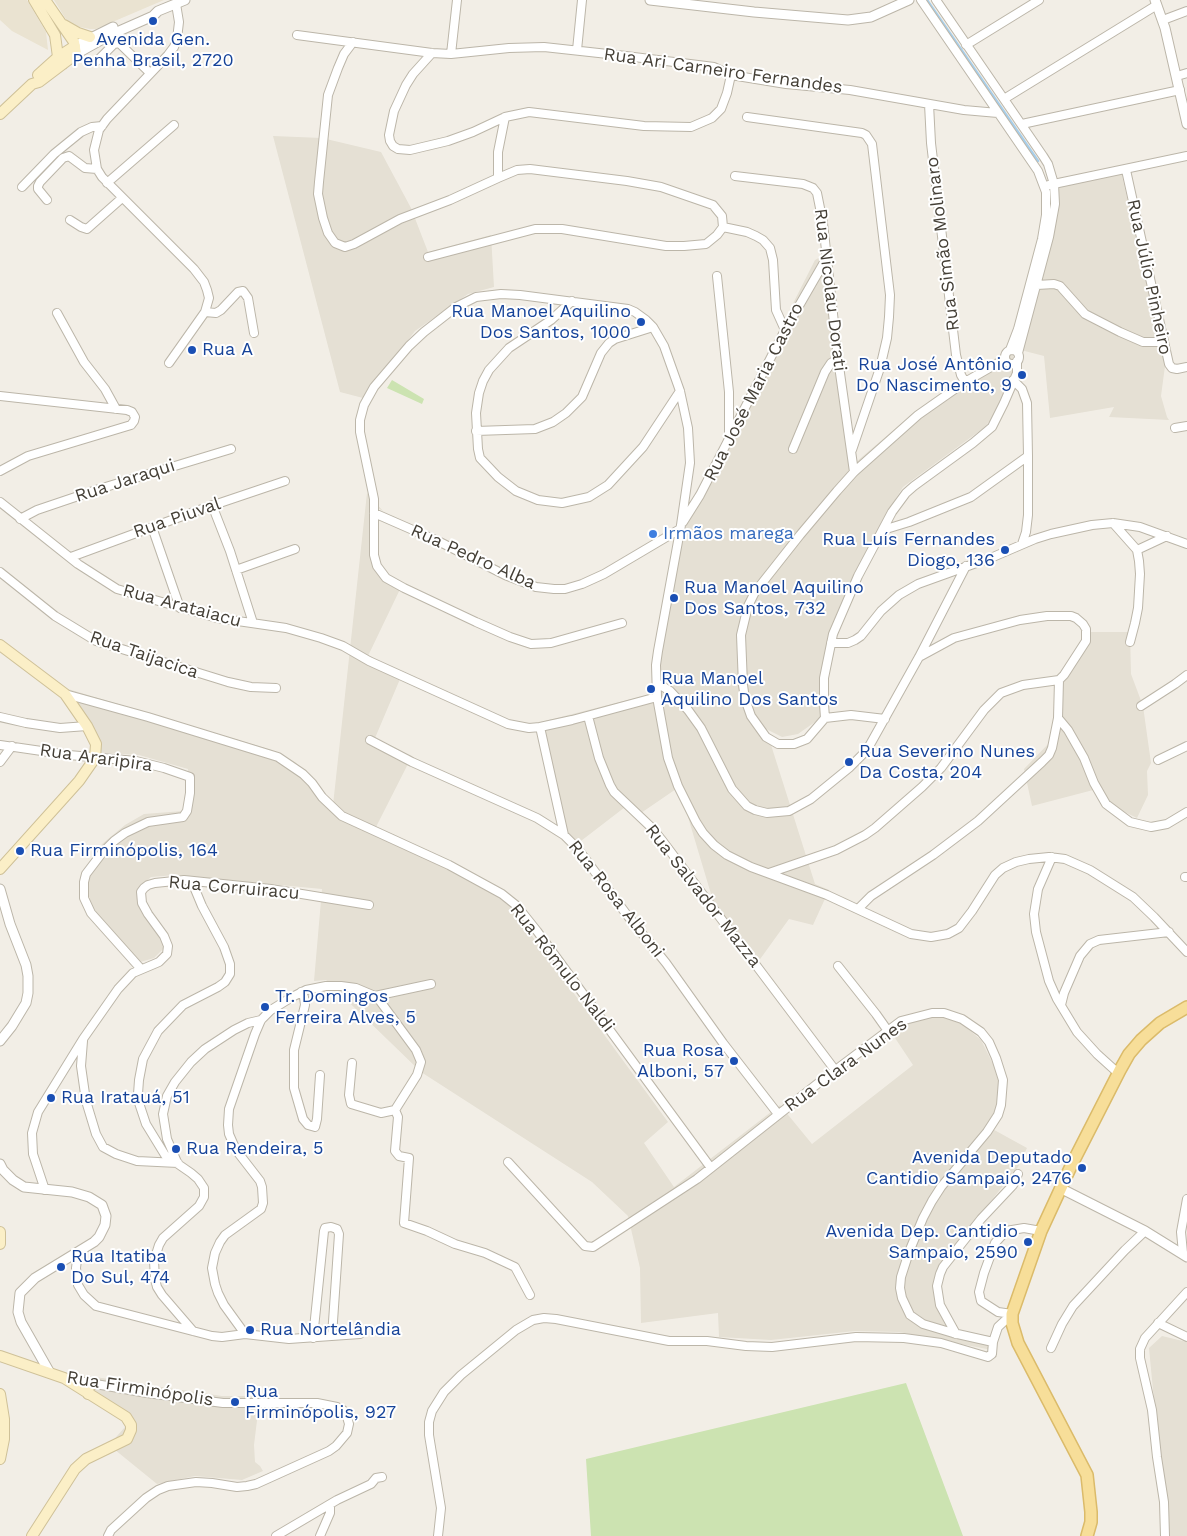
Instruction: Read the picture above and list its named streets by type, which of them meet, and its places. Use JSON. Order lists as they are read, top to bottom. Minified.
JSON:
{"streets":{"main road":["Rua Firminópolis"],"street":["Rua Ari Carneiro Fernandes","Rua Simão Molinaro","Rua Júlio Pinheiro","Rua Nicolau Dorati","Rua José Maria Castro","Rua Jaraqui","Rua Piuval","Rua Pedro Alba","Rua Arataiacu","Rua Taijacica","Rua Araripira","Rua Corruiracu","Rua Salvador Mazza","Rua Rosa Alboni","Rua Rômulo Naldi","Rua Clara Nunes"]},"crossings":[["Rua Ari Carneiro Fernandes","Rua Simão Molinaro"],["Rua Nicolau Dorati","Rua José Maria Castro"],["Rua José Maria Castro","Rua Pedro Alba"],["Rua Jaraqui","Rua Arataiacu"],["Rua Piuval","Rua Arataiacu"],["Rua Arataiacu","Rua Salvador Mazza"],["Rua Araripira","Rua Corruiracu"],["Rua Salvador Mazza","Rua Clara Nunes"],["Rua Rosa Alboni","Rua Clara Nunes"],["Rua Rômulo Naldi","Rua Clara Nunes"]],"places":["Avenida Gen. Penha Brasil, 2720","Rua Manoel Aquilino Dos Santos, 1000","Rua A","Rua José Antônio Do Nascimento, 9","Irmãos marega","Rua Luís Fernandes Diogo, 136","Rua Manoel Aquilino Dos Santos, 732","Rua Manoel Aquilino Dos Santos","Rua Severino Nunes Da Costa, 204","Rua Firminópolis, 164","Tr. Domingos Ferreira Alves, 5","Rua Rosa Alboni, 57","Rua Iratauá, 51","Rua Rendeira, 5","Avenida Deputado Cantidio Sampaio, 2476","Avenida Dep. Cantidio Sampaio, 2590","Rua Itatiba Do Sul, 474","Rua Nortelândia","Rua Firminópolis, 927"]}
